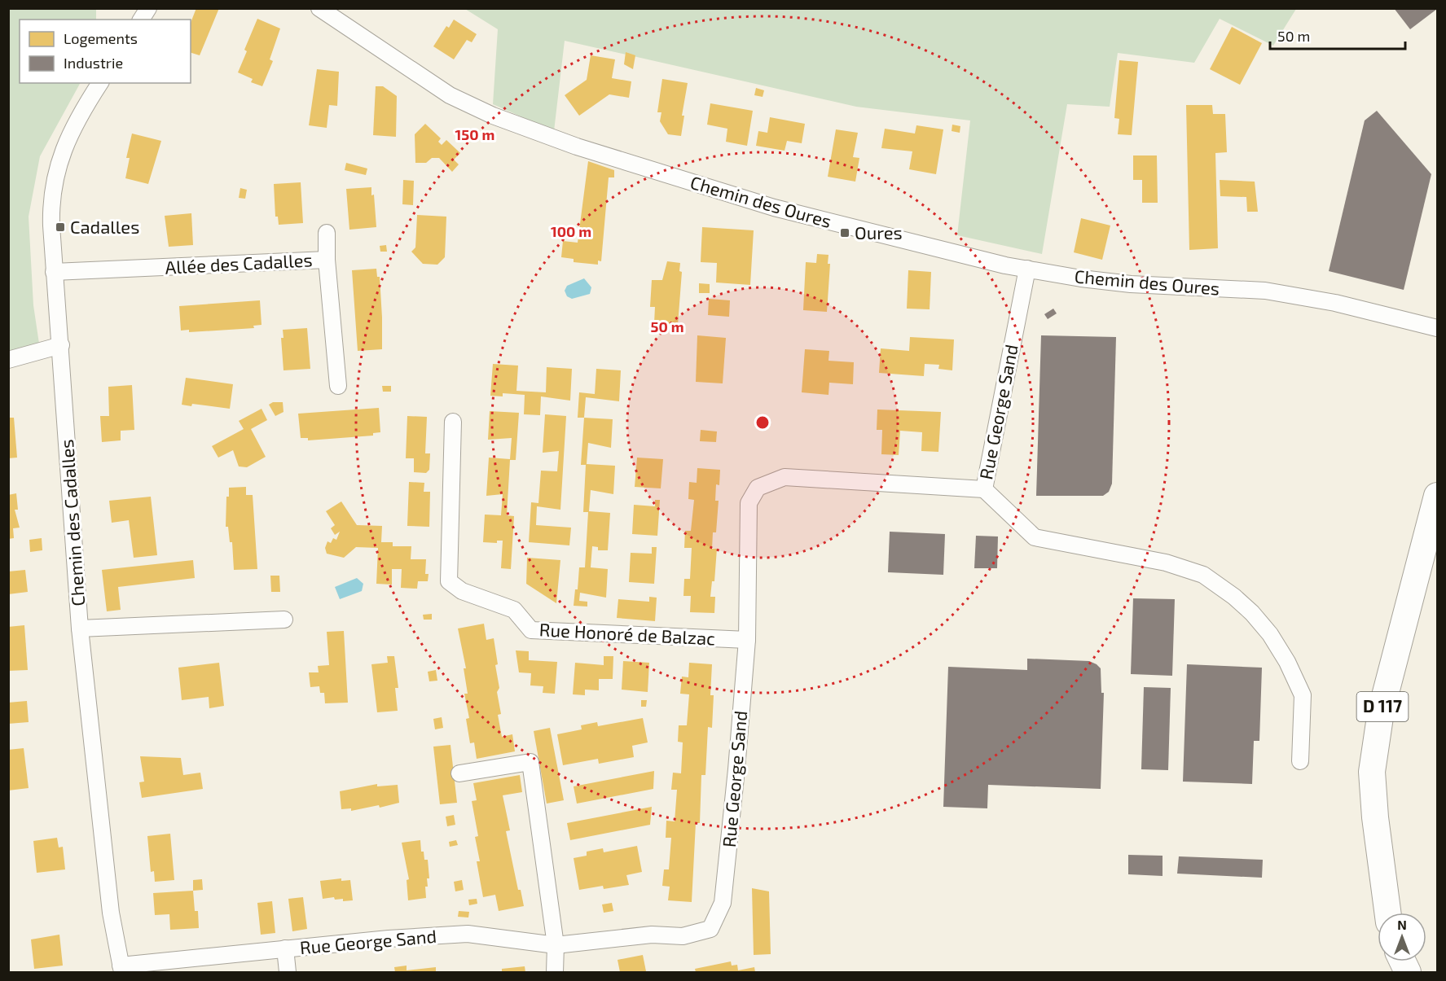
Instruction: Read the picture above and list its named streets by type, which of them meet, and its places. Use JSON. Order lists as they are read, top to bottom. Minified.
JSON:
{"streets":{"main road":["D 117"],"street":["Chemin des Oures","Allée des Cadalles","Rue George Sand","Chemin des Cadalles","Rue Honoré de Balzac"]},"crossings":[["Chemin des Oures","Rue George Sand"],["Allée des Cadalles","Chemin des Cadalles"],["Rue George Sand","Chemin des Cadalles"],["Rue George Sand","Rue Honoré de Balzac"]],"places":{"transit":["Cadalles","Oures"]},"legend":["Logements","Industrie"],"scale_bar":"50 m","north":"top","rings":["150 m","100 m","50 m"]}
